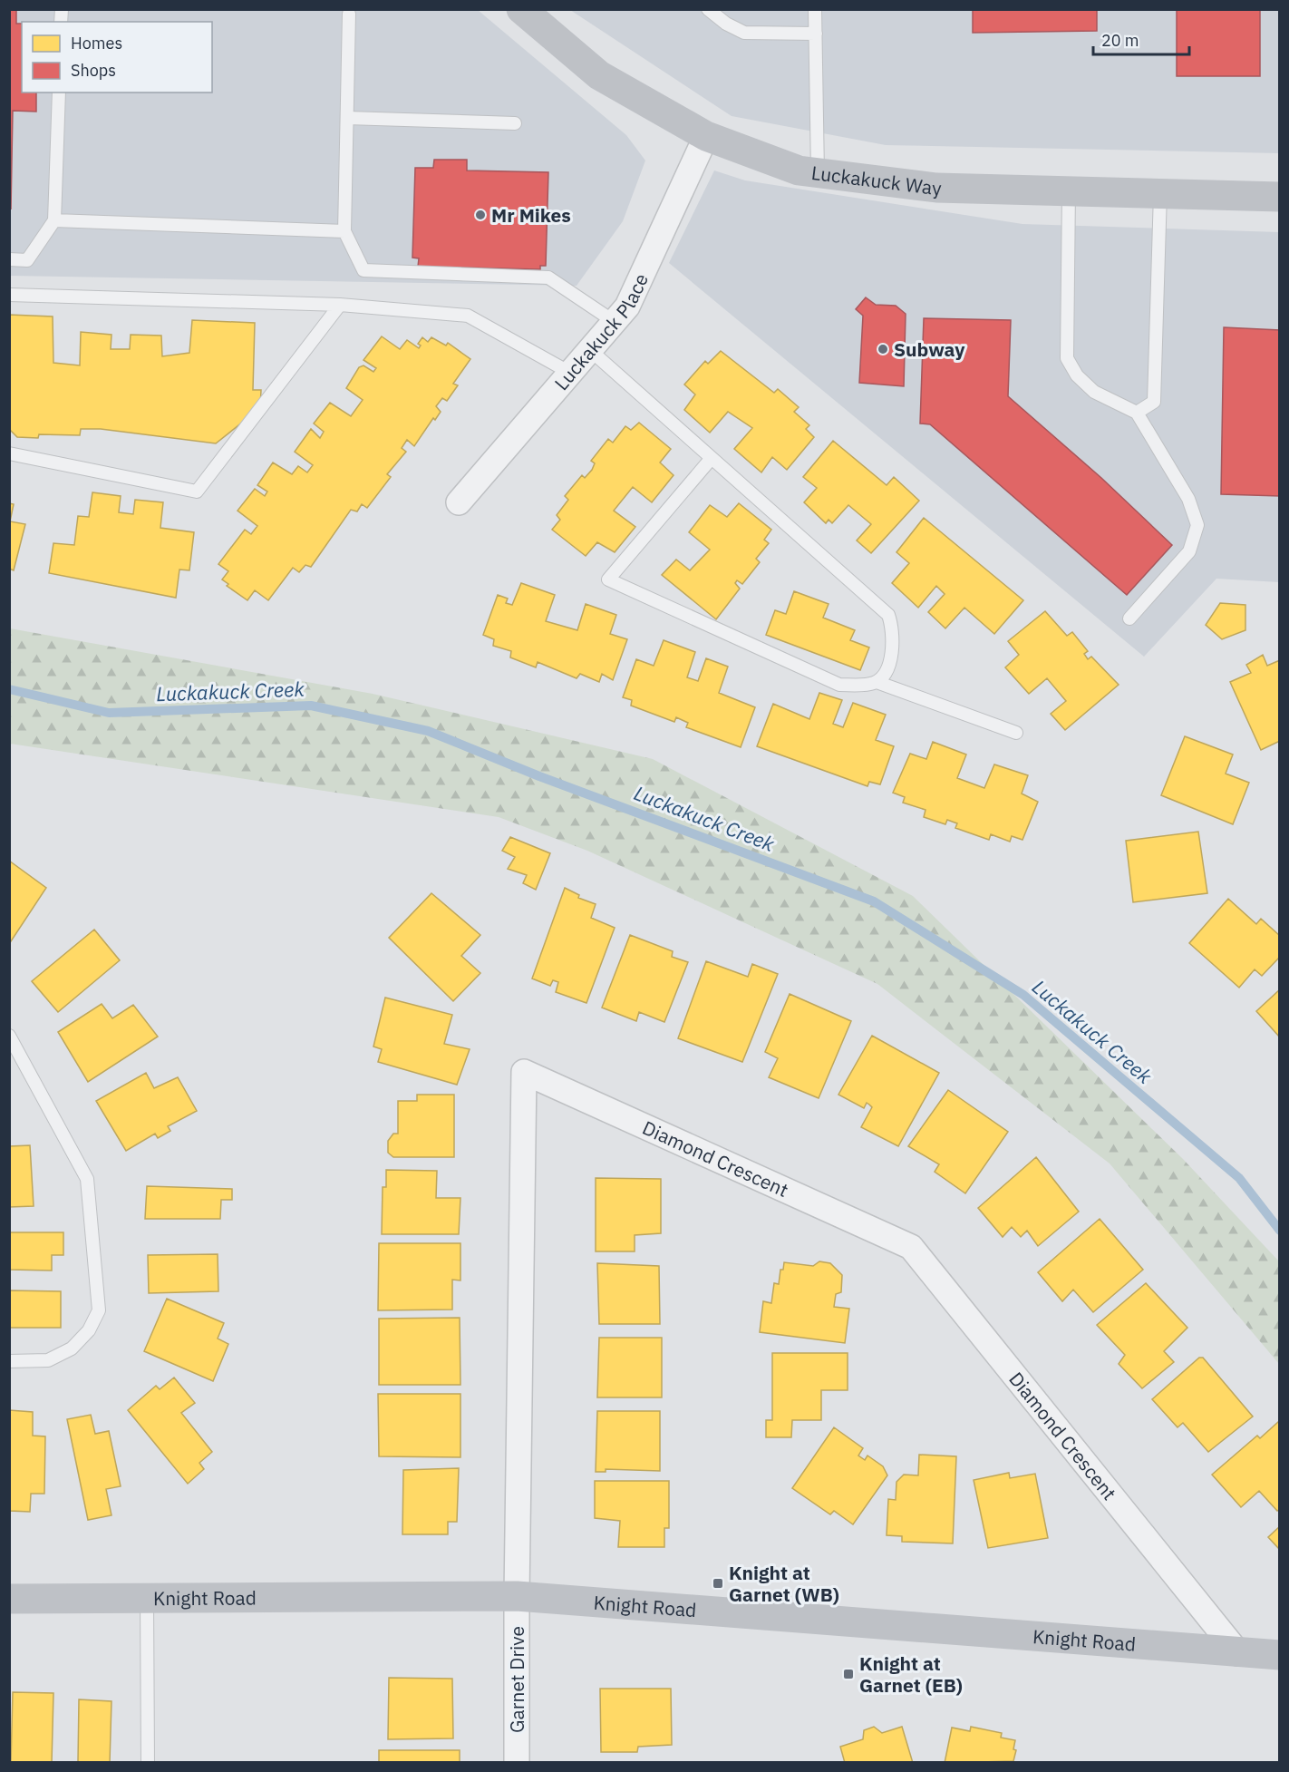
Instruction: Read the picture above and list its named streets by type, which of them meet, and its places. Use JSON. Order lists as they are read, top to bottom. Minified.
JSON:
{"streets":{"street":["Luckakuck Way","Luckakuck Place","Diamond Crescent","Knight Road","Garnet Drive"]},"crossings":[["Luckakuck Way","Luckakuck Place"],["Diamond Crescent","Knight Road"],["Diamond Crescent","Garnet Drive"],["Knight Road","Garnet Drive"]],"water":["Luckakuck Creek"],"places":{"other":["Mr Mikes","Subway"],"transit":["Knight at Garnet (WB)","Knight at Garnet (EB)"]},"legend":["Homes","Shops"],"scale_bar":"20 m"}
